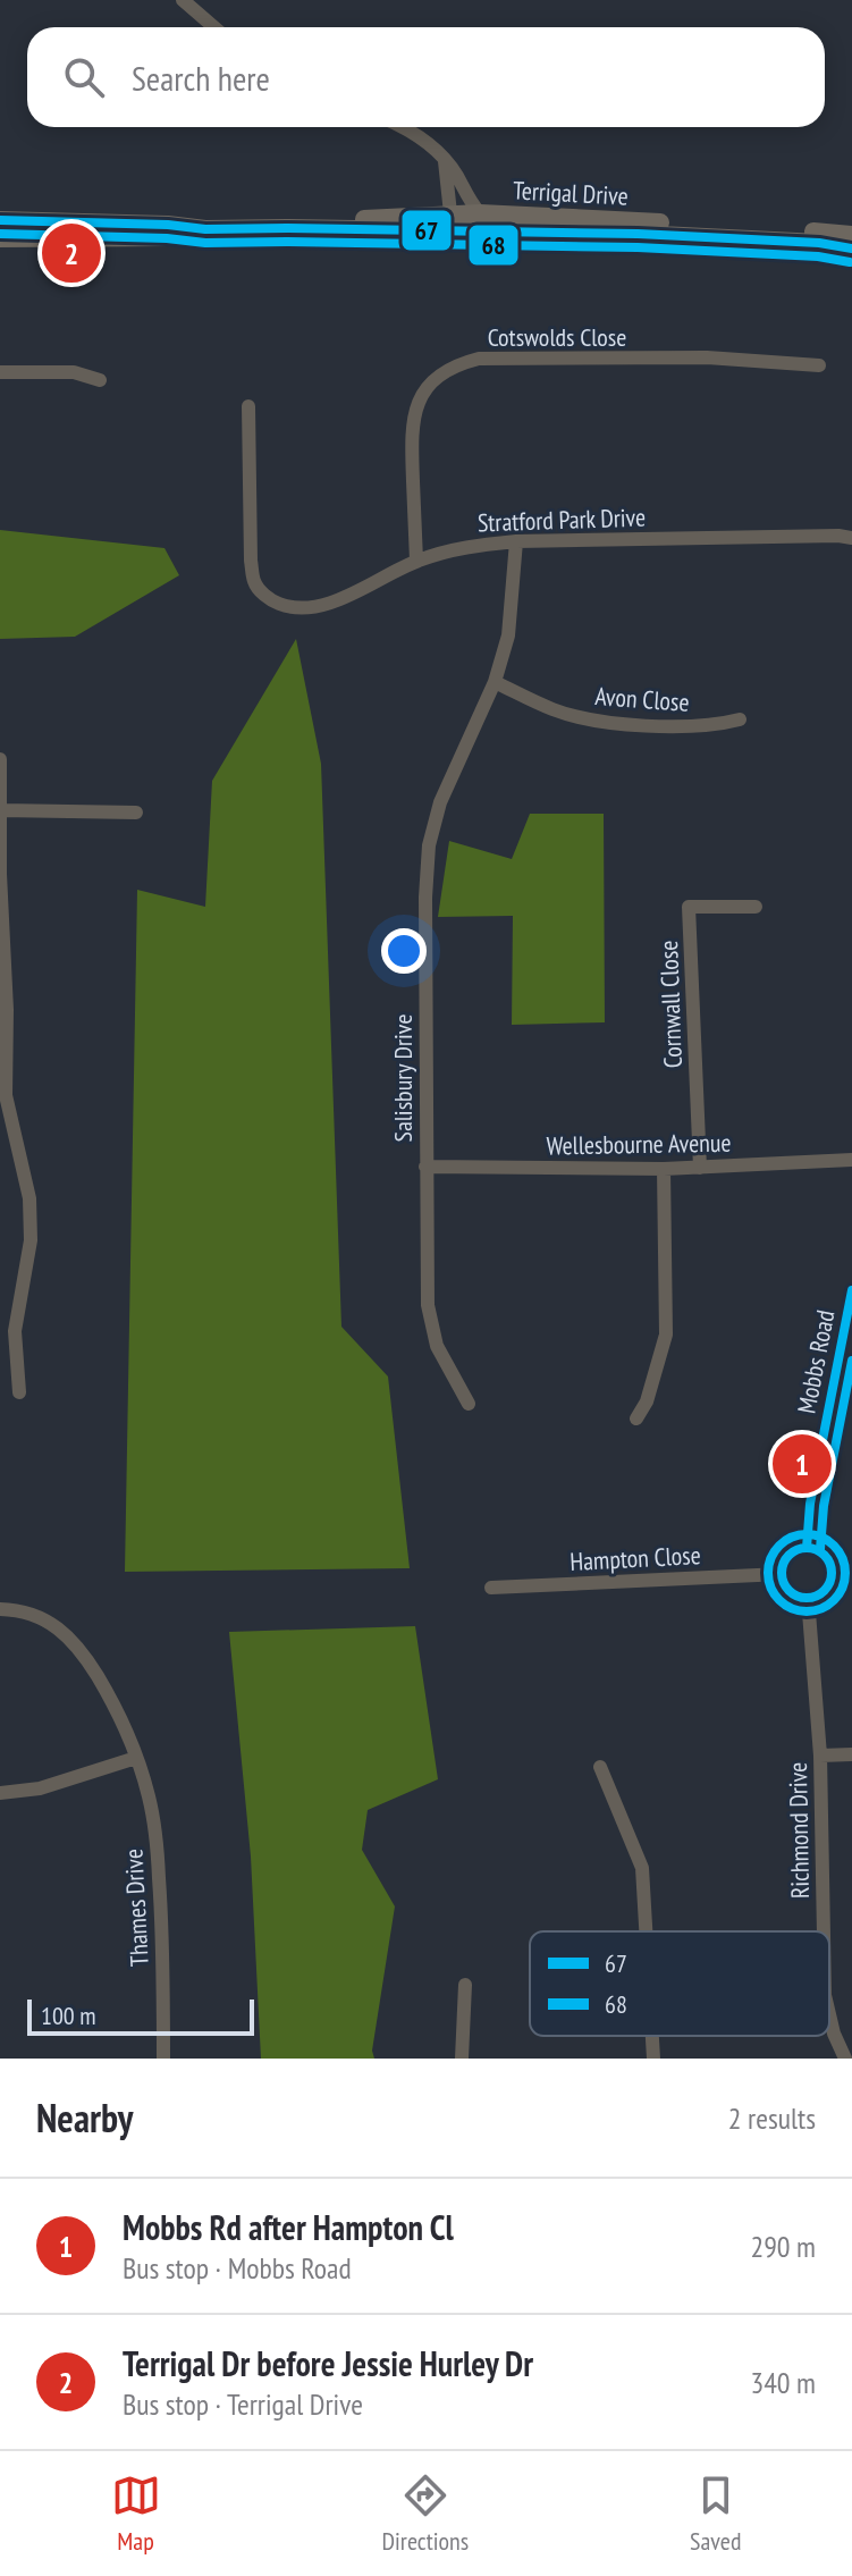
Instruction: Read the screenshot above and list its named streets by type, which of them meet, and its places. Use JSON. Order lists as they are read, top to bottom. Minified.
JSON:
{"streets":{"main road":["Terrigal Drive"],"street":["Cotswolds Close","Stratford Park Drive","Avon Close","Cornwall Close","Salisbury Drive","Wellesbourne Avenue","Mobbs Road","Hampton Close","Richmond Drive","Thames Drive"]},"crossings":[["Cotswolds Close","Stratford Park Drive"],["Stratford Park Drive","Salisbury Drive"],["Avon Close","Salisbury Drive"],["Cornwall Close","Wellesbourne Avenue"],["Salisbury Drive","Wellesbourne Avenue"],["Mobbs Road","Hampton Close"],["Mobbs Road","Richmond Drive"],["Hampton Close","Richmond Drive"]],"lines":["transit line 67","transit line 68"],"legend":["67","68"],"scale_bar":"100 m","page":{"search":"Search here","pins":["2","1"],"scale":"100 m","heading":["Nearby","2 results"],"list":[{"mark":"1","name":"Mobbs Rd after Hampton Cl","note":"Bus stop · Mobbs Road","value":"290 m"},{"mark":"2","name":"Terrigal Dr before Jessie Hurley Dr","note":"Bus stop · Terrigal Drive","value":"340 m"}],"nav":["Map","Directions","Saved"]}}
